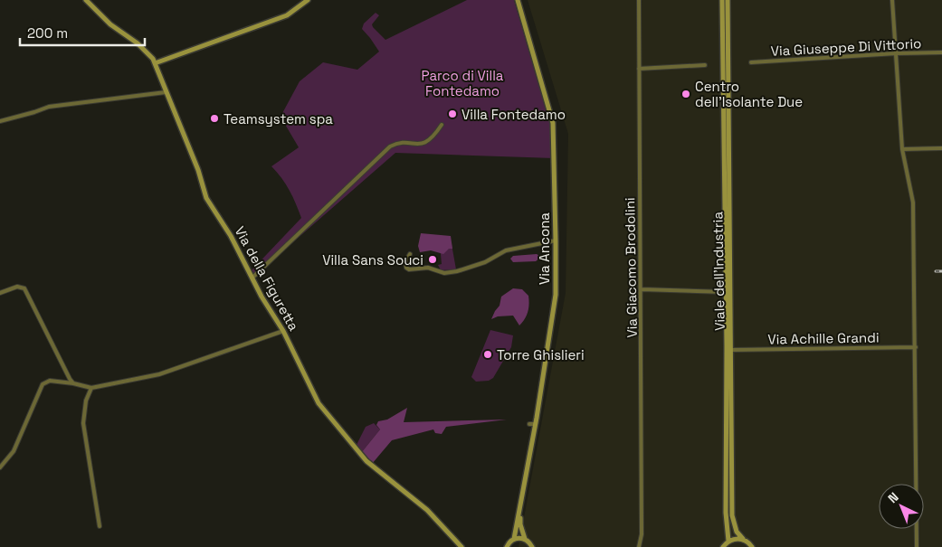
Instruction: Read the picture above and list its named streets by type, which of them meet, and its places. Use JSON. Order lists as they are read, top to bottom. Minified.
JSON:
{"streets":{"main road":["Via Ancona","Viale dell'Industria","Via della Figuretta"],"street":["Via Giuseppe Di Vittorio","Via Giacomo Brodolini","Via Achille Grandi"]},"crossings":[["Via Giacomo Brodolini","Viale dell'Industria"],["Viale dell'Industria","Via Achille Grandi"]],"parks":["Parco di Villa Fontedamo"],"places":["Centro dell'Isolante Due","Villa Fontedamo","Teamsystem spa","Villa Sans Souci","Torre Ghislieri"],"scale_bar":"200 m","north":"top left"}
